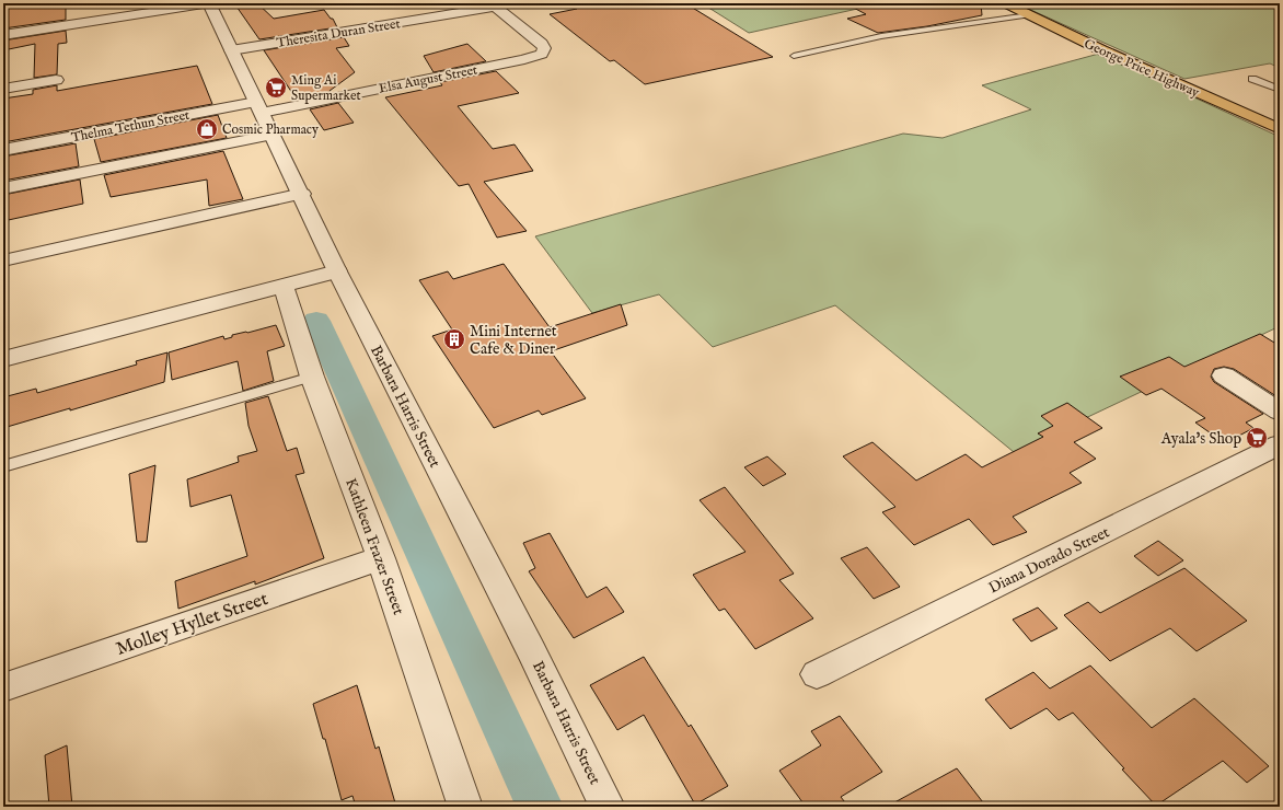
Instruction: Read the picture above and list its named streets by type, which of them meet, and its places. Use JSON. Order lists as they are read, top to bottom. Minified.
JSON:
{"streets":{"main road":["George Price Highway"],"street":["Theresita Duran Street","Elsa August Street","Thelma Tethun Street","Barbara Harris Street","Kathleen Frazer Street","Diana Dorado Street","Molley Hyllet Street"]},"crossings":[["Theresita Duran Street","Elsa August Street"],["Theresita Duran Street","Barbara Harris Street"],["Elsa August Street","Thelma Tethun Street"],["Elsa August Street","Barbara Harris Street"],["Thelma Tethun Street","Barbara Harris Street"],["Kathleen Frazer Street","Molley Hyllet Street"]],"places":{"supermarket":["Ming Ai Supermarket","Ayala's Shop"],"shop":["Cosmic Pharmacy"],"building":["Mini Internet Cafe & Diner"]}}
